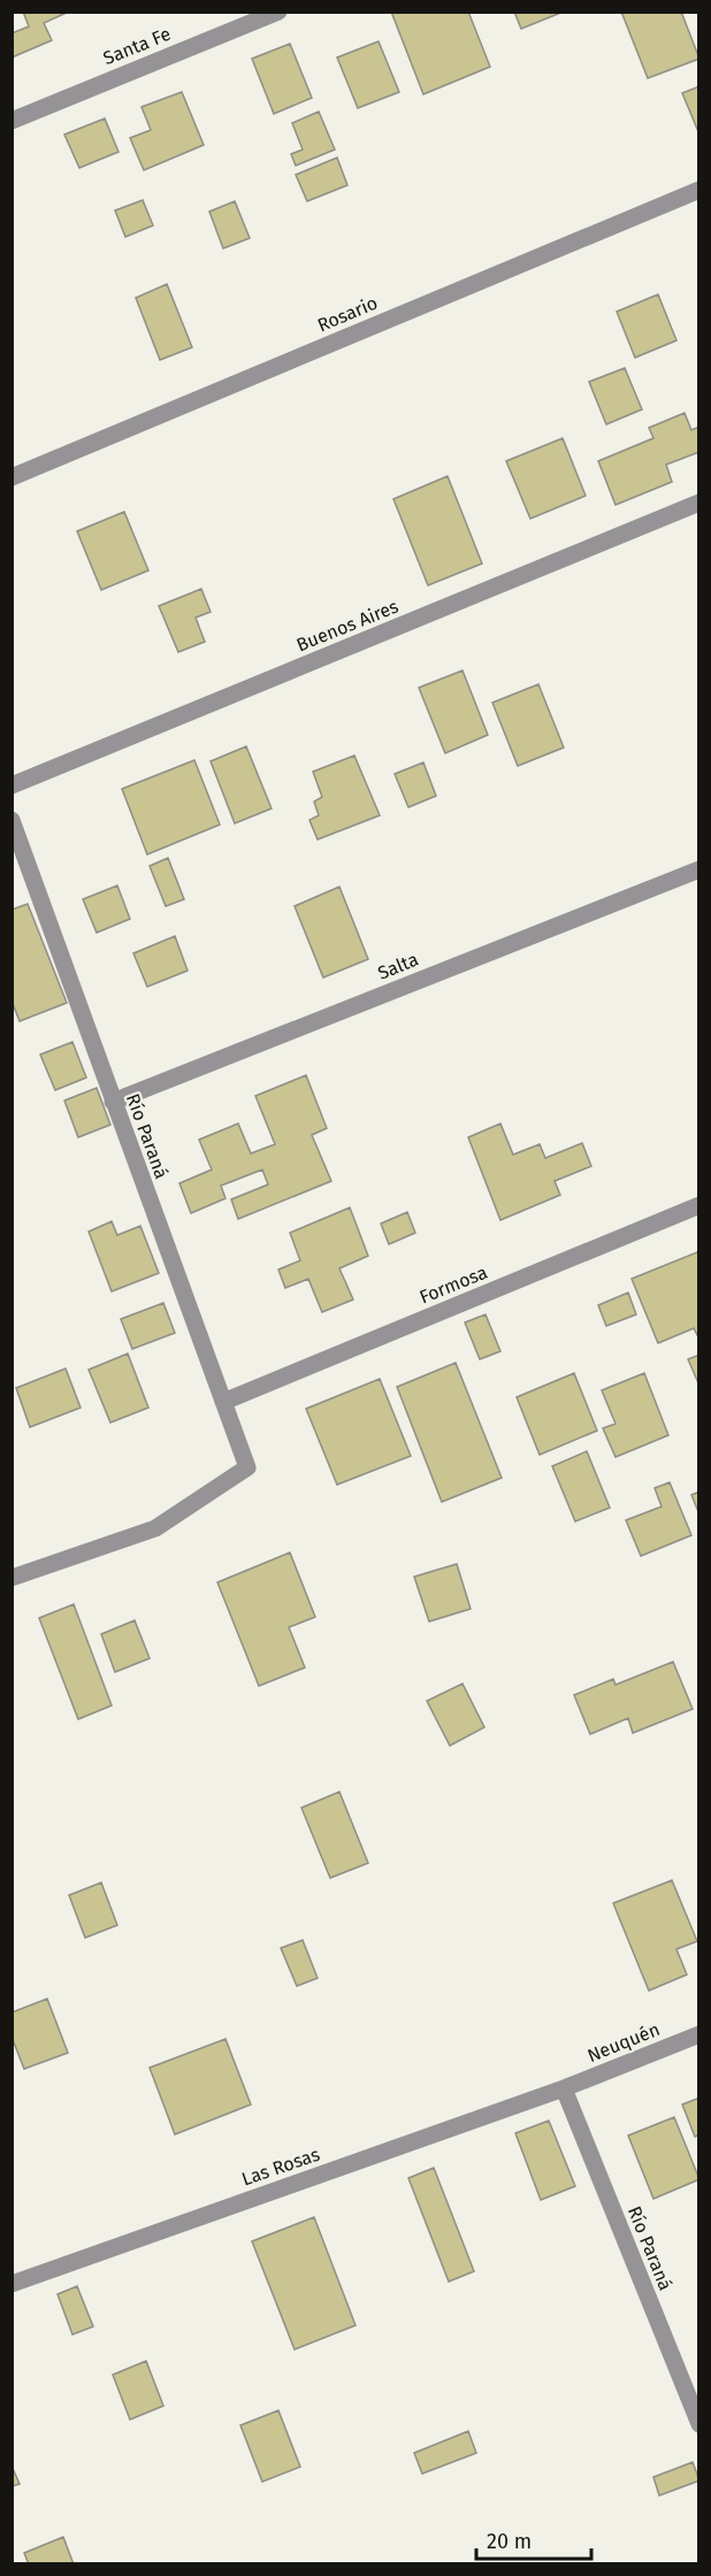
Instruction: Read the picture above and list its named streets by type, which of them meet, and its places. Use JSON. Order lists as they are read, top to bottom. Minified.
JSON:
{"streets":{"street":["Santa Fe","Rosario","Buenos Aires","Salta","Río Paraná","Formosa","Neuquén","Las Rosas"]},"crossings":[["Salta","Río Paraná"],["Río Paraná","Formosa"],["Río Paraná","Neuquén"],["Río Paraná","Las Rosas"],["Neuquén","Las Rosas"]],"scale_bar":"20 m"}
